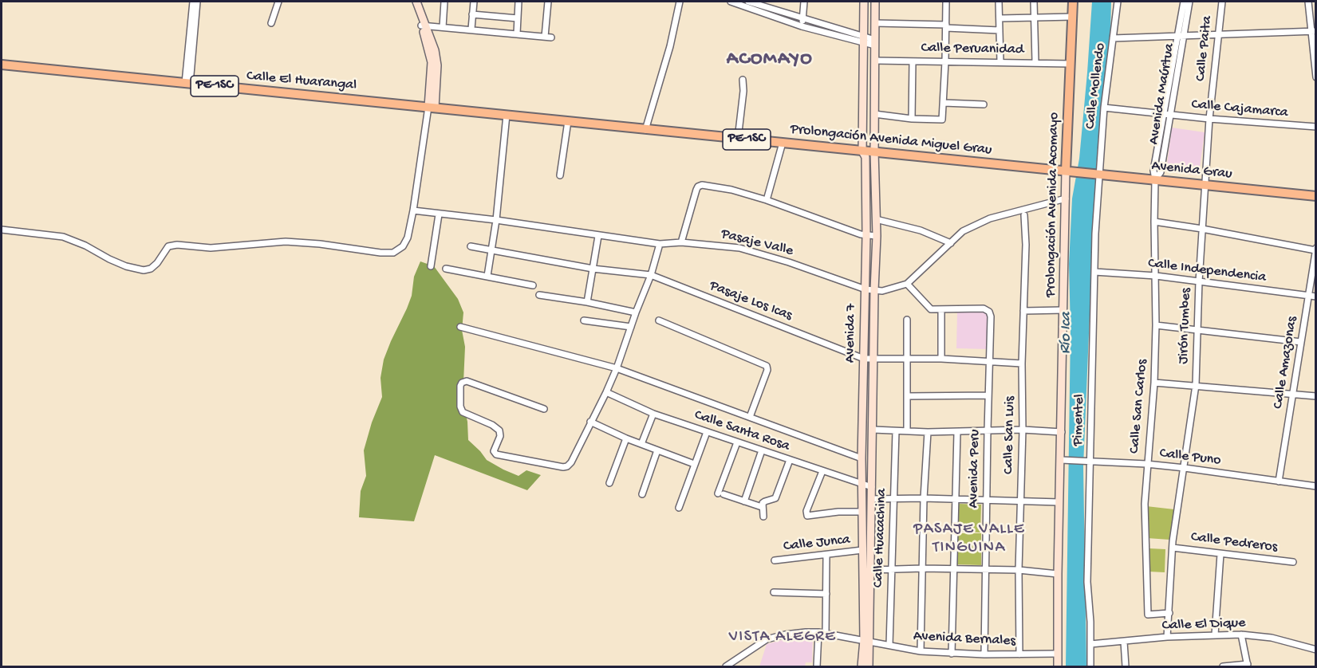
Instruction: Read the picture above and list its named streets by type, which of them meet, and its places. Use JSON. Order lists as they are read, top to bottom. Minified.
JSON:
{"streets":{"main road":["Calle El Huarangal","PE-1SC","Prolongación Avenida Miguel Grau","Avenida Grau","Prolongación Avenida Acomayo"],"street":["Calle Paita","Calle Peruanidad","Calle Mollendo","Avenida Maúrtua","Calle Cajamarca","Pasaje Valle","Calle Independencia","Pasaje Los Icas","Jirón Tumbes","Avenida 7","Calle Amazonas","Calle San Carlos","Pimentel","Calle Santa Rosa","Calle San Luis","Calle Puno","Avenida Peru","Calle Huacachina","Calle Pedreros","Calle Junca","Calle El Dique","Avenida Bernales"]},"crossings":[["Calle Paita","Calle Cajamarca"],["Calle Paita","Avenida Grau"],["Calle Paita","Jirón Tumbes"],["Calle Peruanidad","Prolongación Avenida Acomayo"],["Calle Peruanidad","Avenida 7"],["Calle El Huarangal","Prolongación Avenida Miguel Grau"],["Calle Mollendo","Calle Cajamarca"],["Calle Mollendo","Avenida Grau"],["Calle Mollendo","Pimentel"],["Avenida Maúrtua","Calle Cajamarca"],["Avenida Maúrtua","Avenida Grau"],["Avenida Maúrtua","Calle San Carlos"],["Prolongación Avenida Miguel Grau","Avenida Grau"],["Prolongación Avenida Miguel Grau","Prolongación Avenida Acomayo"],["Prolongación Avenida Miguel Grau","Avenida 7"],["Avenida Grau","Prolongación Avenida Acomayo"],["Avenida Grau","Jirón Tumbes"],["Avenida Grau","Calle San Carlos"],["Avenida Grau","Pimentel"],["Prolongación Avenida Acomayo","Pasaje Valle"],["Prolongación Avenida Acomayo","Calle Puno"],["Prolongación Avenida Acomayo","Avenida Bernales"],["Pasaje Valle","Avenida 7"],["Calle Independencia","Jirón Tumbes"],["Calle Independencia","Calle Amazonas"],["Calle Independencia","Calle San Carlos"],["Calle Independencia","Pimentel"],["Pasaje Los Icas","Avenida 7"],["Pasaje Los Icas","Calle San Luis"],["Pasaje Los Icas","Avenida Peru"],["Jirón Tumbes","Calle San Carlos"],["Jirón Tumbes","Calle Puno"],["Jirón Tumbes","Calle Pedreros"],["Jirón Tumbes","Calle El Dique"],["Avenida 7","Calle Santa Rosa"],["Avenida 7","Calle Junca"],["Avenida 7","Avenida Bernales"],["Calle Amazonas","Calle Puno"],["Calle San Carlos","Calle Puno"],["Pimentel","Calle Puno"],["Pimentel","Calle El Dique"],["Calle San Luis","Avenida Bernales"],["Avenida Peru","Avenida Bernales"],["Calle Huacachina","Avenida Bernales"]],"districts":["ACOMAYO","PASAJE VALLE TINGUINA","VISTA ALEGRE"],"water":["Río Ica"]}
